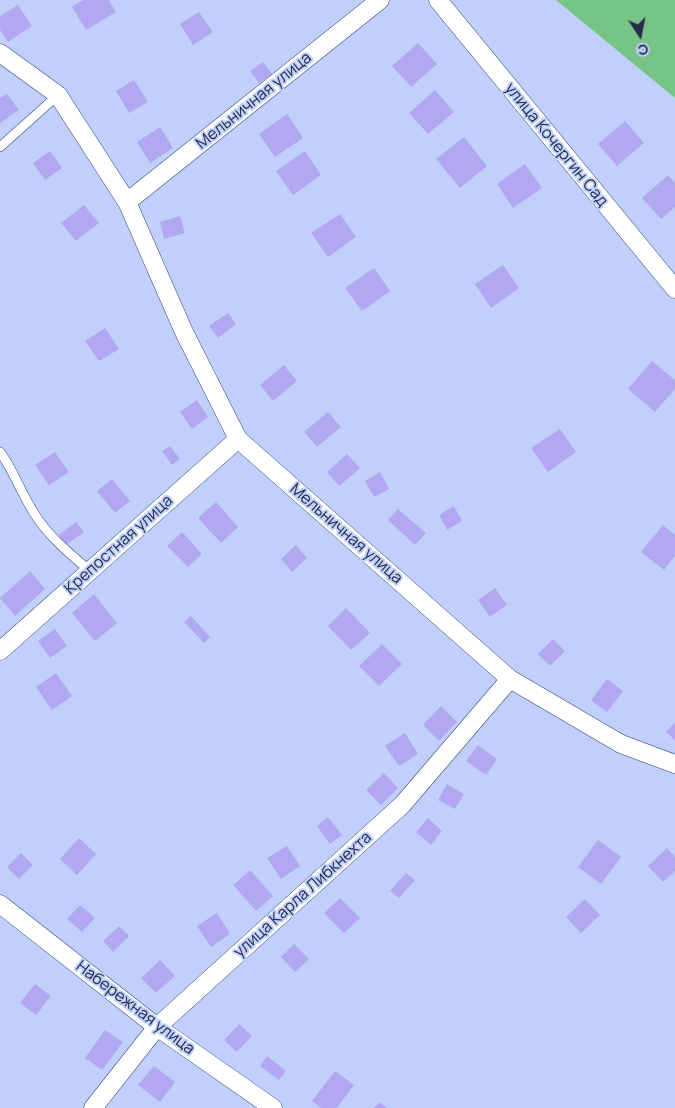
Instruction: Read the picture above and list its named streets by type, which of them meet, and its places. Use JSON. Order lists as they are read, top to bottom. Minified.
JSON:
{"streets":{"street":["Мельничная улица","улица Кочергин Сад","Крепостная улица","улица Карла Либкнехта","Набережная улица"]},"crossings":[["Мельничная улица","Крепостная улица"],["Мельничная улица","улица Карла Либкнехта"],["улица Карла Либкнехта","Набережная улица"]],"north":"bottom"}
